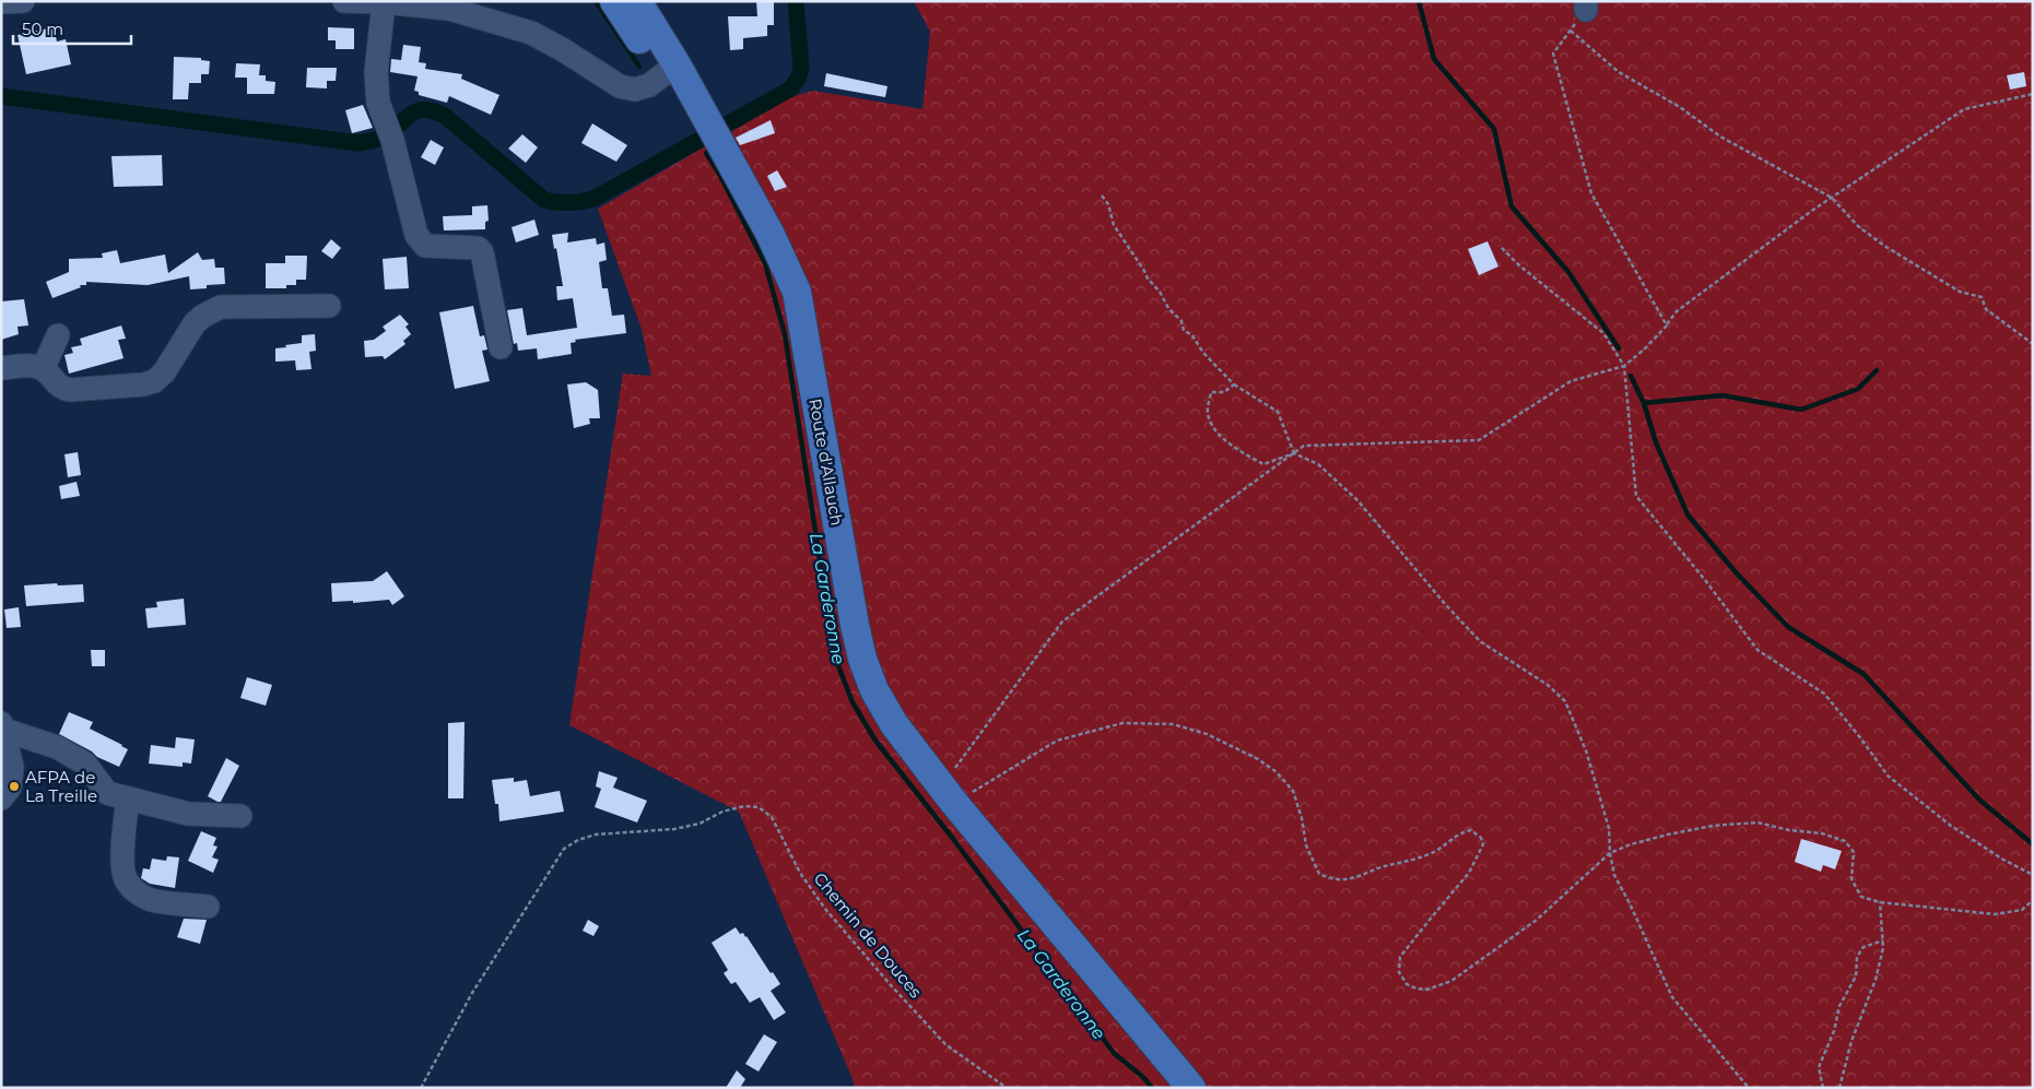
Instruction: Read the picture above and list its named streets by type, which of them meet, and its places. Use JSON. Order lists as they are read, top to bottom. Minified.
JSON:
{"streets":{"main road":["Route d'Allauch"],"path":["Chemin de Douces"]},"water":["La Garderonne"],"places":["AFPA de La Treille"],"scale_bar":"50 m"}
